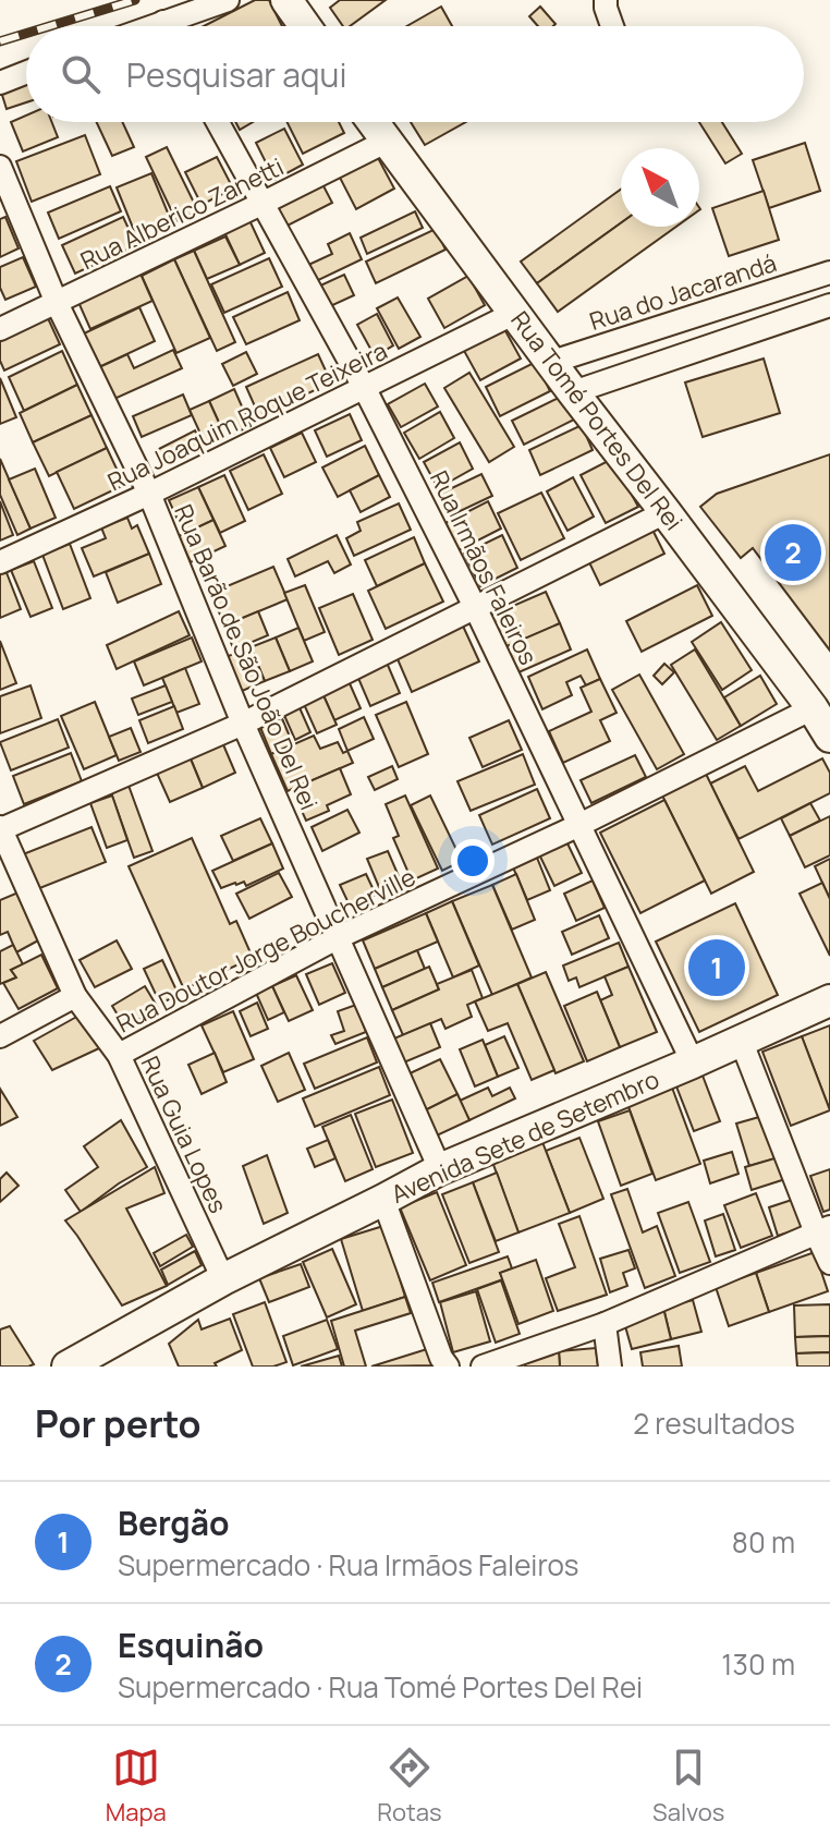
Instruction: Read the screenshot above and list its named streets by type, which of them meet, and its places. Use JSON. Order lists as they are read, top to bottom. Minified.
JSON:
{"streets":{"main road":["Rua Tomé Portes Del Rei","Avenida Sete de Setembro"],"street":["Rua Alberico Zanetti","Rua do Jacarandá","Rua Joaquim Roque Teixeira","Rua Irmãos Faleiros","Rua Barão de São João Del Rei","Rua Doutor Jorge Boucherville","Rua Guia Lopes"]},"crossings":[["Rua Alberico Zanetti","Rua Tomé Portes Del Rei"],["Rua Alberico Zanetti","Rua Irmãos Faleiros"],["Rua Alberico Zanetti","Rua Barão de São João Del Rei"],["Rua do Jacarandá","Rua Tomé Portes Del Rei"],["Rua Joaquim Roque Teixeira","Rua Tomé Portes Del Rei"],["Rua Joaquim Roque Teixeira","Rua Irmãos Faleiros"],["Rua Joaquim Roque Teixeira","Rua Barão de São João Del Rei"],["Rua Tomé Portes Del Rei","Rua Doutor Jorge Boucherville"],["Rua Irmãos Faleiros","Rua Doutor Jorge Boucherville"],["Rua Irmãos Faleiros","Avenida Sete de Setembro"],["Rua Barão de São João Del Rei","Rua Doutor Jorge Boucherville"],["Rua Barão de São João Del Rei","Avenida Sete de Setembro"],["Rua Doutor Jorge Boucherville","Rua Guia Lopes"],["Rua Guia Lopes","Avenida Sete de Setembro"]],"north":"top left","page":{"search":"Pesquisar aqui","pins":["2","1"],"heading":["Por perto","2 resultados"],"list":[{"mark":"1","name":"Bergão","note":"Supermercado · Rua Irmãos Faleiros","value":"80 m"},{"mark":"2","name":"Esquinão","note":"Supermercado · Rua Tomé Portes Del Rei","value":"130 m"}],"nav":["Mapa","Rotas","Salvos"]}}
